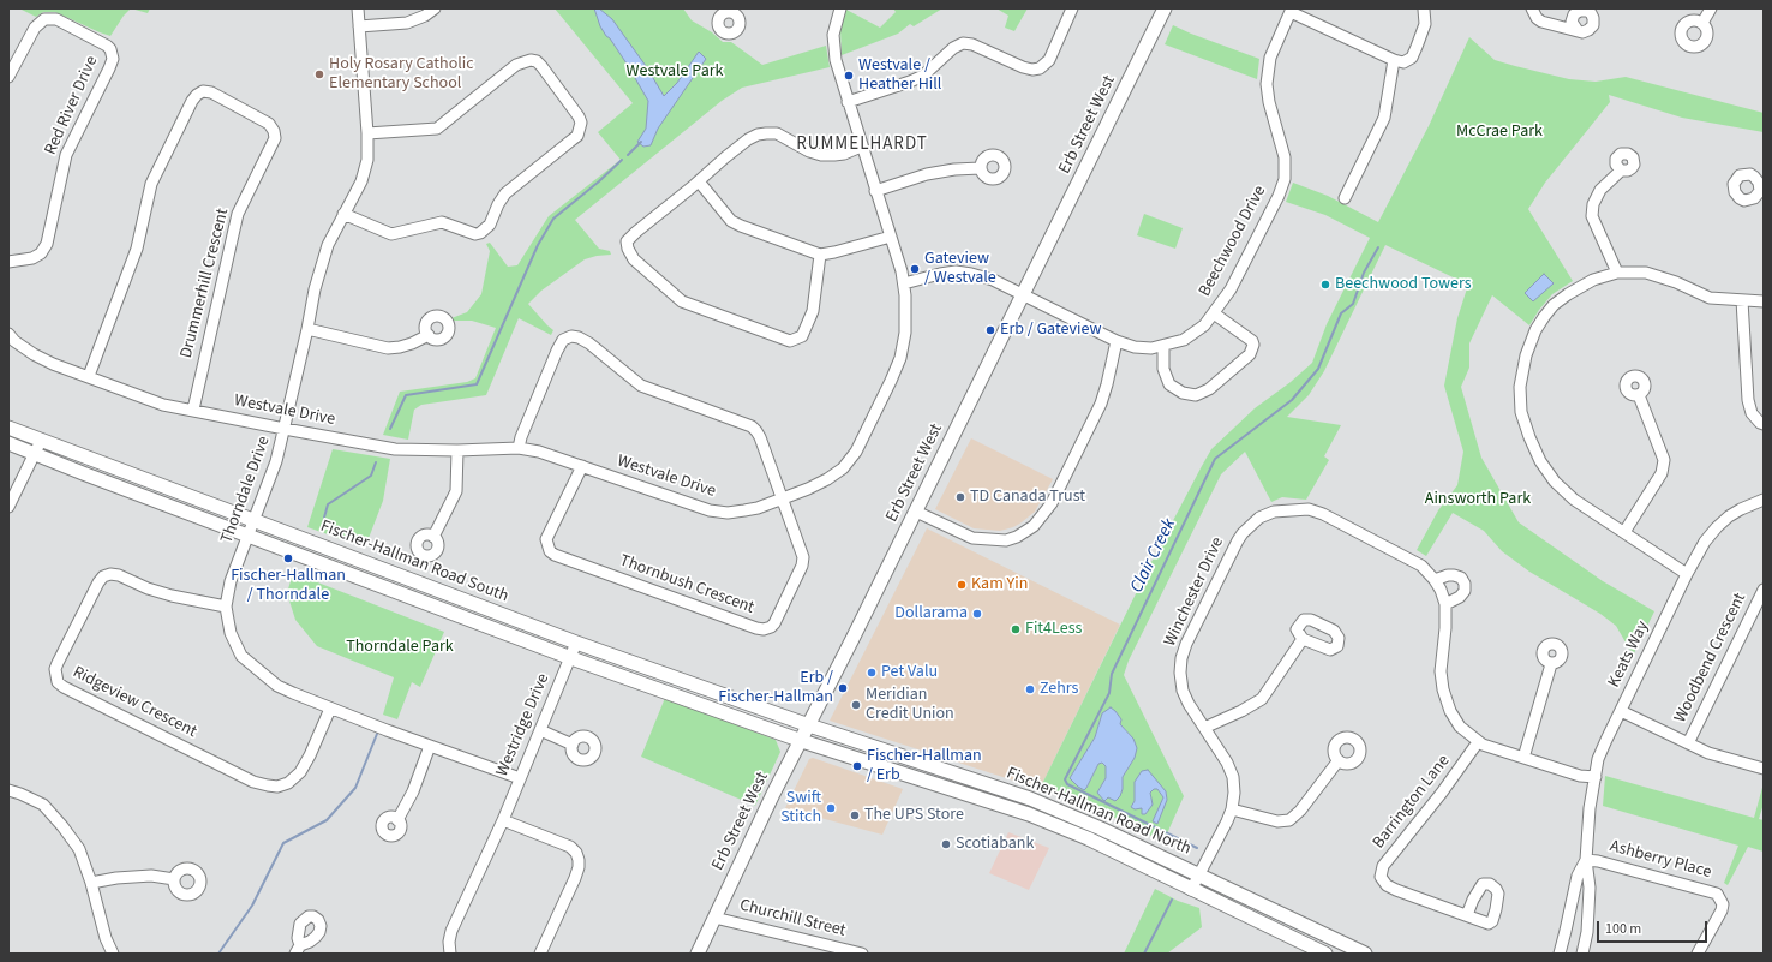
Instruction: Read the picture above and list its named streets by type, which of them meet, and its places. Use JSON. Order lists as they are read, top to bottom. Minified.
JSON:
{"streets":{"main road":["Erb Street West","Fischer-Hallman Road South","Fischer-Hallman Road North"],"street":["Red River Drive","Beechwood Drive","Drummerhill Crescent","Westvale Drive","Thorndale Drive","Thornbush Crescent","Winchester Drive","Keats Way","Woodbend Crescent","Ridgeview Crescent","Westridge Drive","Barrington Lane","Ashberry Place","Churchill Street"]},"crossings":[["Erb Street West","Beechwood Drive"],["Erb Street West","Fischer-Hallman Road South"],["Erb Street West","Fischer-Hallman Road North"],["Erb Street West","Churchill Street"],["Beechwood Drive","Westvale Drive"],["Drummerhill Crescent","Westvale Drive"],["Westvale Drive","Thorndale Drive"],["Westvale Drive","Thornbush Crescent"],["Thorndale Drive","Fischer-Hallman Road South"],["Thorndale Drive","Ridgeview Crescent"],["Thorndale Drive","Westridge Drive"],["Fischer-Hallman Road South","Westridge Drive"],["Fischer-Hallman Road South","Fischer-Hallman Road North"],["Winchester Drive","Keats Way"],["Winchester Drive","Barrington Lane"],["Winchester Drive","Fischer-Hallman Road North"],["Keats Way","Woodbend Crescent"],["Keats Way","Ashberry Place"]],"districts":["RUMMELHARDT"],"water":["Clair Creek"],"parks":["Westvale Park","McCrae Park","Ainsworth Park","Thorndale Park"],"places":["Holy Rosary Catholic Elementary School","Westvale / Heather Hill","Gateview / Westvale","Beechwood Towers","Erb / Gateview","TD Canada Trust","Fischer-Hallman / Thorndale","Kam Yin","Dollarama","Fit4Less","Pet Valu","Erb / Fischer-Hallman","Zehrs","Meridian Credit Union","Fischer-Hallman / Erb","Swift Stitch","The UPS Store","Scotiabank"],"scale_bar":"100 m"}
